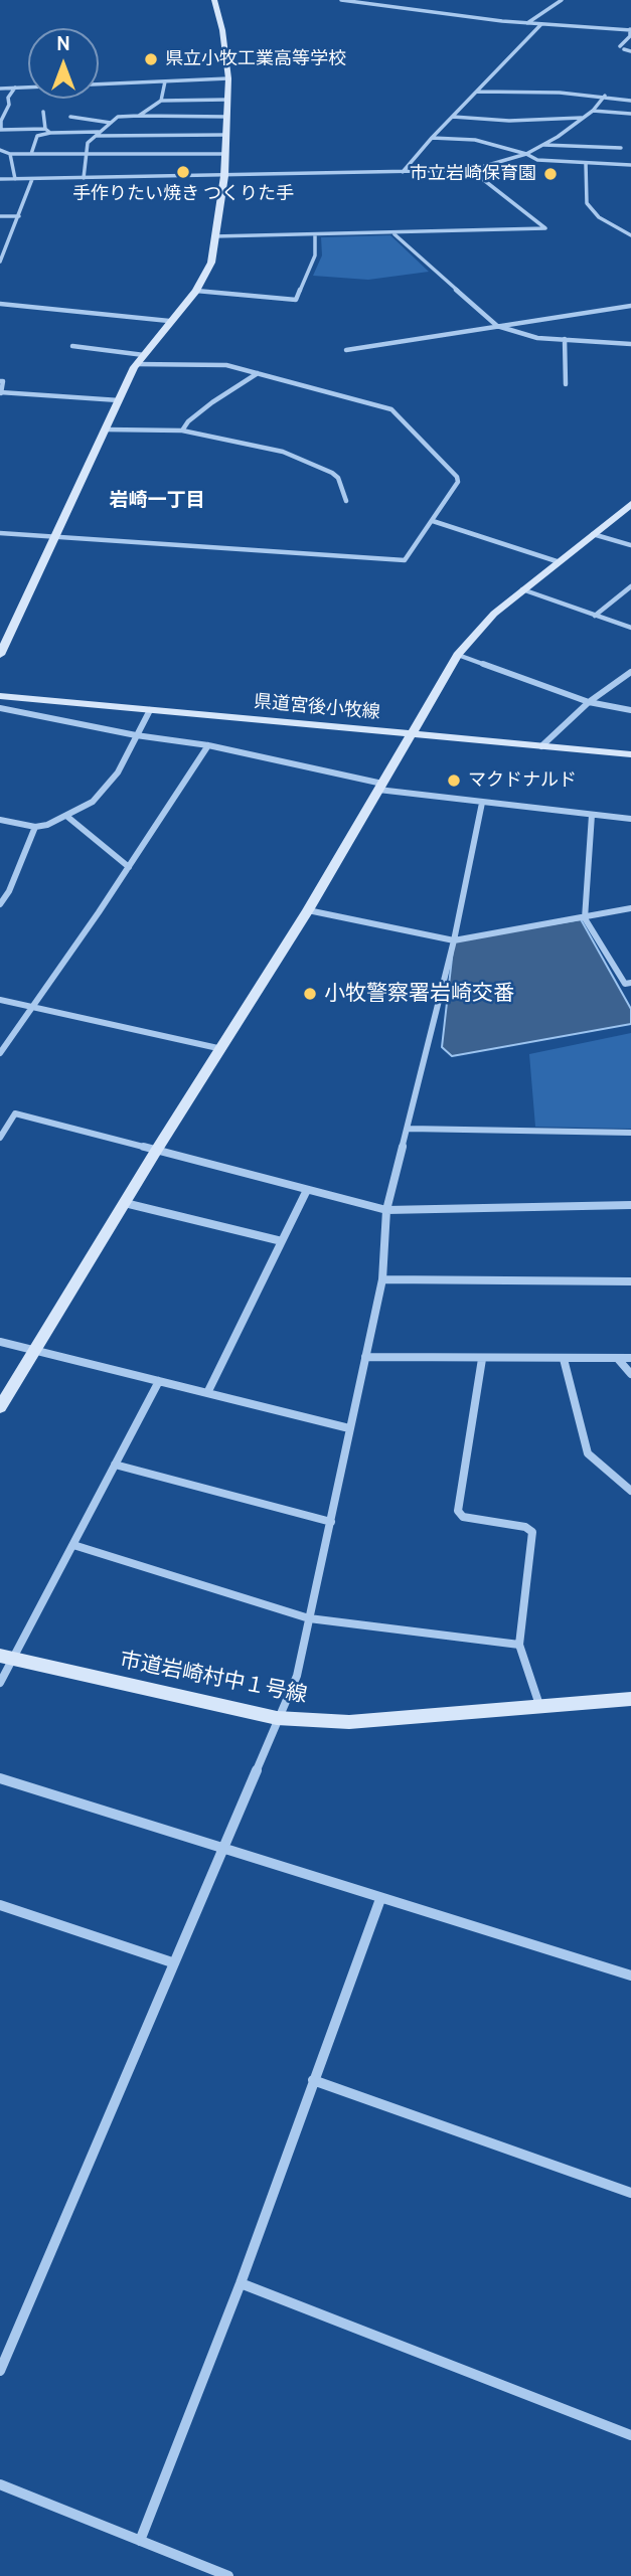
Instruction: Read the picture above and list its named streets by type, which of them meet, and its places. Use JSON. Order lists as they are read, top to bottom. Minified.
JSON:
{"streets":{"street":["県道宮後小牧線","市道岩崎村中１号線"]},"districts":["岩崎一丁目"],"places":["県立小牧工業高等学校","手作りたい焼き つくりた手","市立岩崎保育園","マクドナルド","小牧警察署岩崎交番"],"north":"top"}
